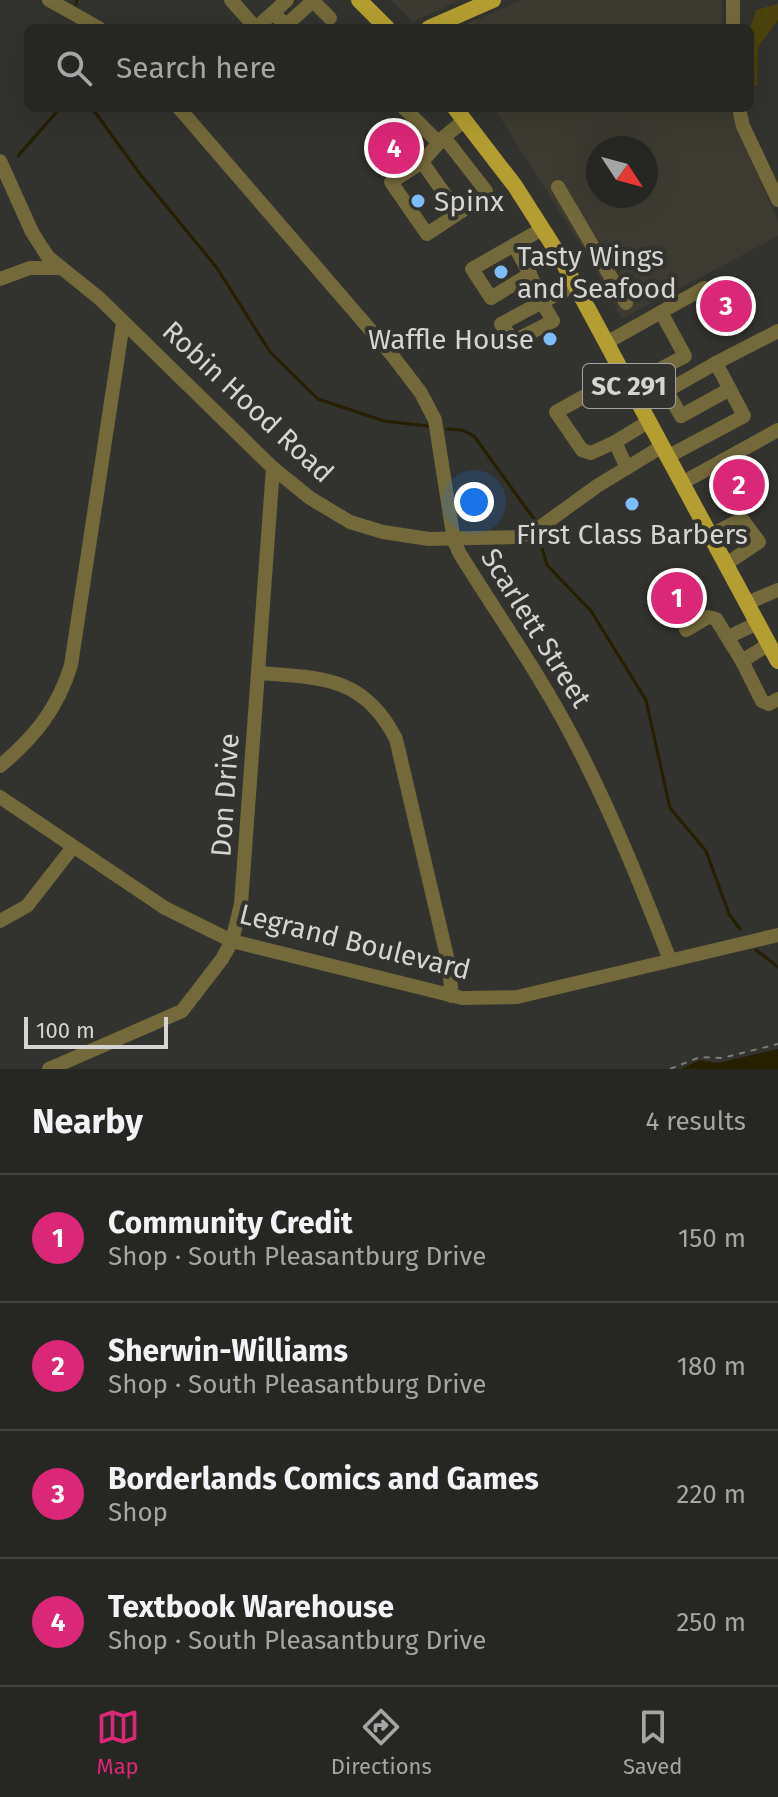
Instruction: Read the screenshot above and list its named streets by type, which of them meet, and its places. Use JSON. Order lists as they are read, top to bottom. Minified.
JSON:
{"streets":{"main road":["SC 291"],"street":["Robin Hood Road","Scarlett Street","Don Drive","Legrand Boulevard"]},"crossings":[["SC 291","Robin Hood Road"],["Robin Hood Road","Scarlett Street"],["Robin Hood Road","Don Drive"],["Scarlett Street","Legrand Boulevard"],["Don Drive","Legrand Boulevard"]],"places":["Spinx","Tasty Wings and Seafood","Waffle House","First Class Barbers"],"scale_bar":"100 m","north":"bottom right","page":{"search":"Search here","pins":["4","3","2","1"],"scale":"100 m","heading":["Nearby","4 results"],"list":[{"mark":"1","name":"Community Credit","note":"Shop · South Pleasantburg Drive","value":"150 m"},{"mark":"2","name":"Sherwin-Williams","note":"Shop · South Pleasantburg Drive","value":"180 m"},{"mark":"3","name":"Borderlands Comics and Games","note":"Shop","value":"220 m"},{"mark":"4","name":"Textbook Warehouse","note":"Shop · South Pleasantburg Drive","value":"250 m"}],"nav":["Map","Directions","Saved"]}}
